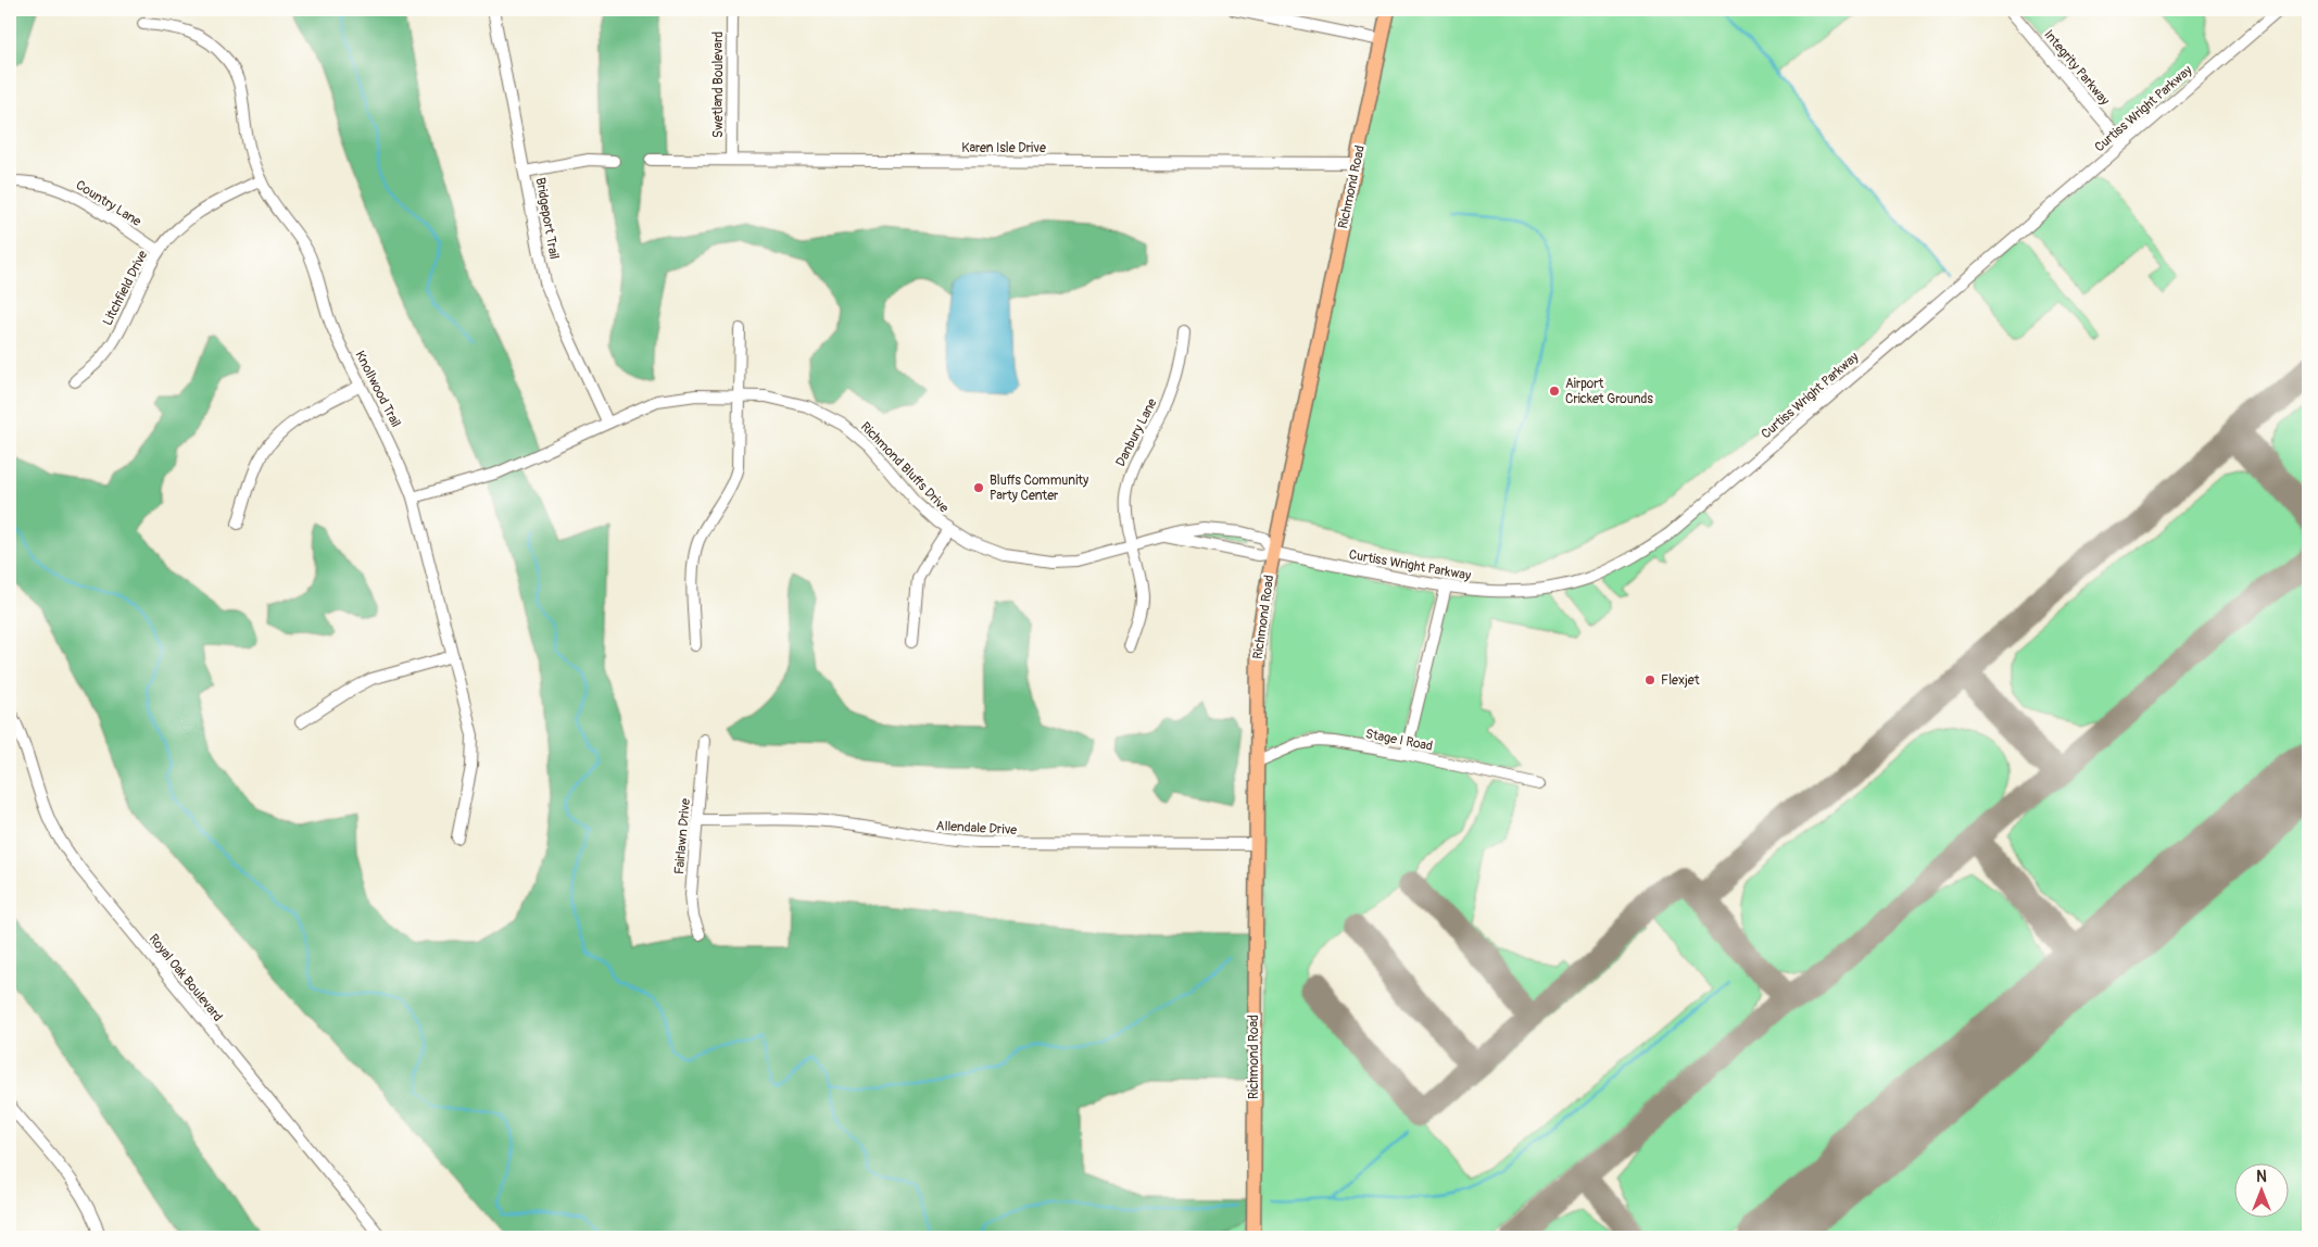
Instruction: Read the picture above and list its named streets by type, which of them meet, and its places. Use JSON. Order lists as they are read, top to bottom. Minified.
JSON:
{"streets":{"main road":["Richmond Road"],"street":["Integrity Parkway","Swetland Boulevard","Curtiss Wright Parkway","Karen Isle Drive","Country Lane","Bridgeport Trail","Litchfield Drive","Knollwood Trail","Danbury Lane","Richmond Bluffs Drive","Stage I Road","Allendale Drive","Fairlawn Drive","Royal Oak Boulevard"]},"crossings":[["Integrity Parkway","Curtiss Wright Parkway"],["Swetland Boulevard","Karen Isle Drive"],["Curtiss Wright Parkway","Richmond Road"],["Curtiss Wright Parkway","Richmond Bluffs Drive"],["Karen Isle Drive","Richmond Road"],["Richmond Road","Richmond Bluffs Drive"],["Richmond Road","Stage I Road"],["Richmond Road","Allendale Drive"],["Country Lane","Litchfield Drive"],["Bridgeport Trail","Richmond Bluffs Drive"],["Litchfield Drive","Knollwood Trail"],["Knollwood Trail","Richmond Bluffs Drive"],["Danbury Lane","Richmond Bluffs Drive"],["Allendale Drive","Fairlawn Drive"]],"places":["Airport Cricket Grounds","Bluffs Community Party Center","Flexjet"],"north":"top"}
